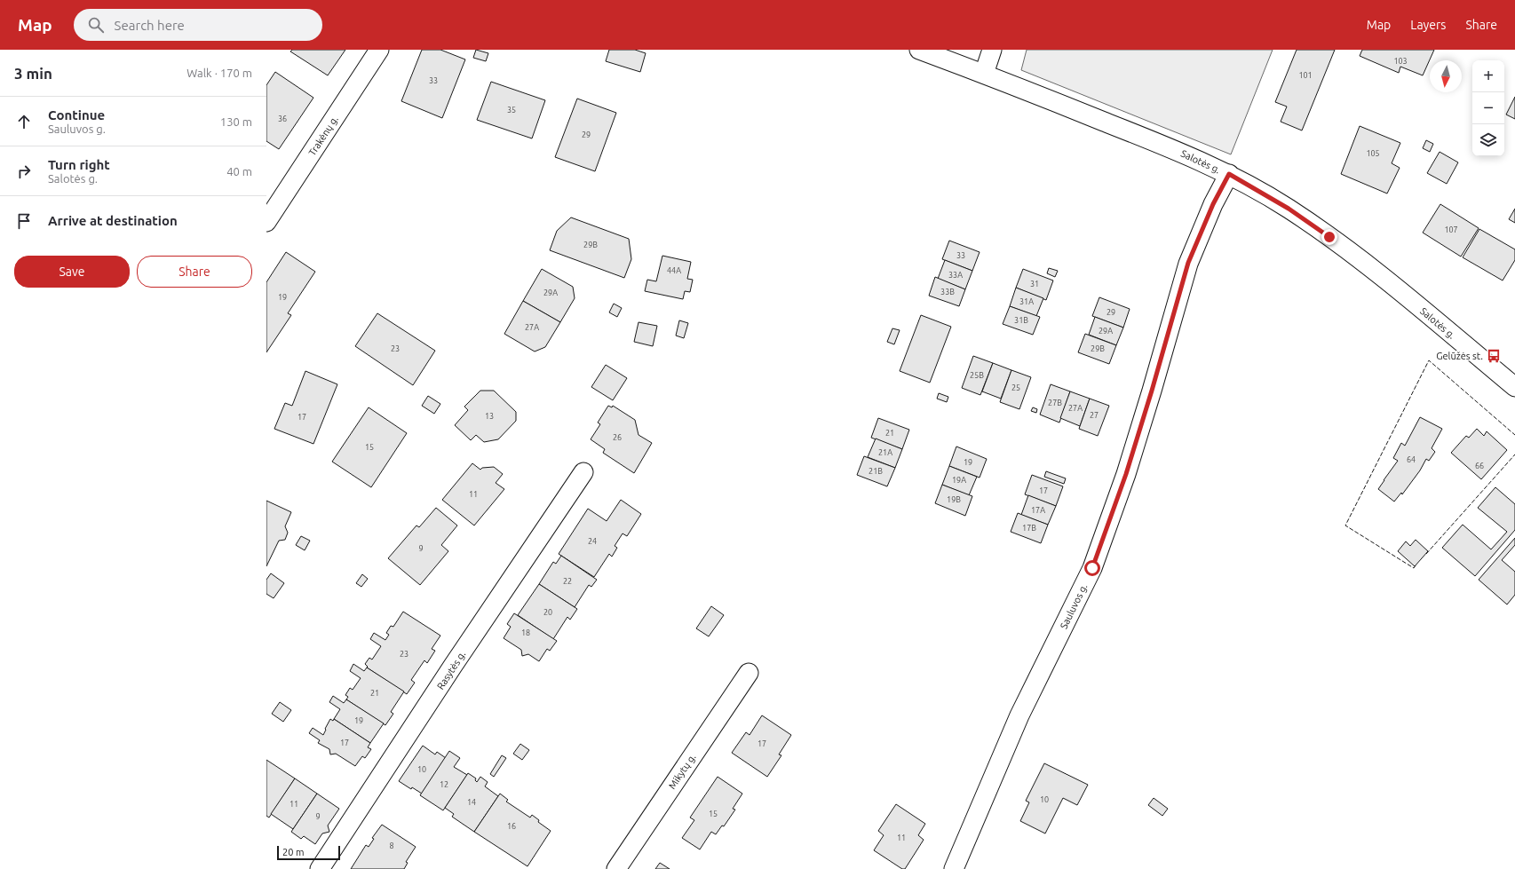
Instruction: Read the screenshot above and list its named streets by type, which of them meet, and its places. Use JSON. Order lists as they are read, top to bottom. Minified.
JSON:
{"streets":{"street":["Trakėnų g.","Salotės g.","Sauluvos g.","Rasytės g.","Mikytų g."]},"crossings":[["Salotės g.","Sauluvos g."]],"places":{"bus stop":["Gelūžės st."]},"house_numbers":["103","101","33","35","36","29","105","107","29B","33","44A","33A","31","33B","29A","19","31A","29","31B","27A","29A","23","29B","25B","25","27B","27A","27","13","17","21","26","15","21A","64","19","66","21B","19A","17","11","19B","17A","17B","24","9","22","20","18","23","21","19","17","17","10","12","10","14","11","15","9","16","11","8"],"scale_bar":"20 m","north":"bottom","page":{"header":"Map","search":"Search here","nav":["Map","Layers","Share"],"heading":["3 min","Walk · 170 m"],"map_buttons":["+","−"],"list":[["Continue","Sauluvos g.","130 m"],["Turn right","Salotės g.","40 m"],"Arrive at destination"],"buttons":["Save","Share"],"scale":"20 m"}}
